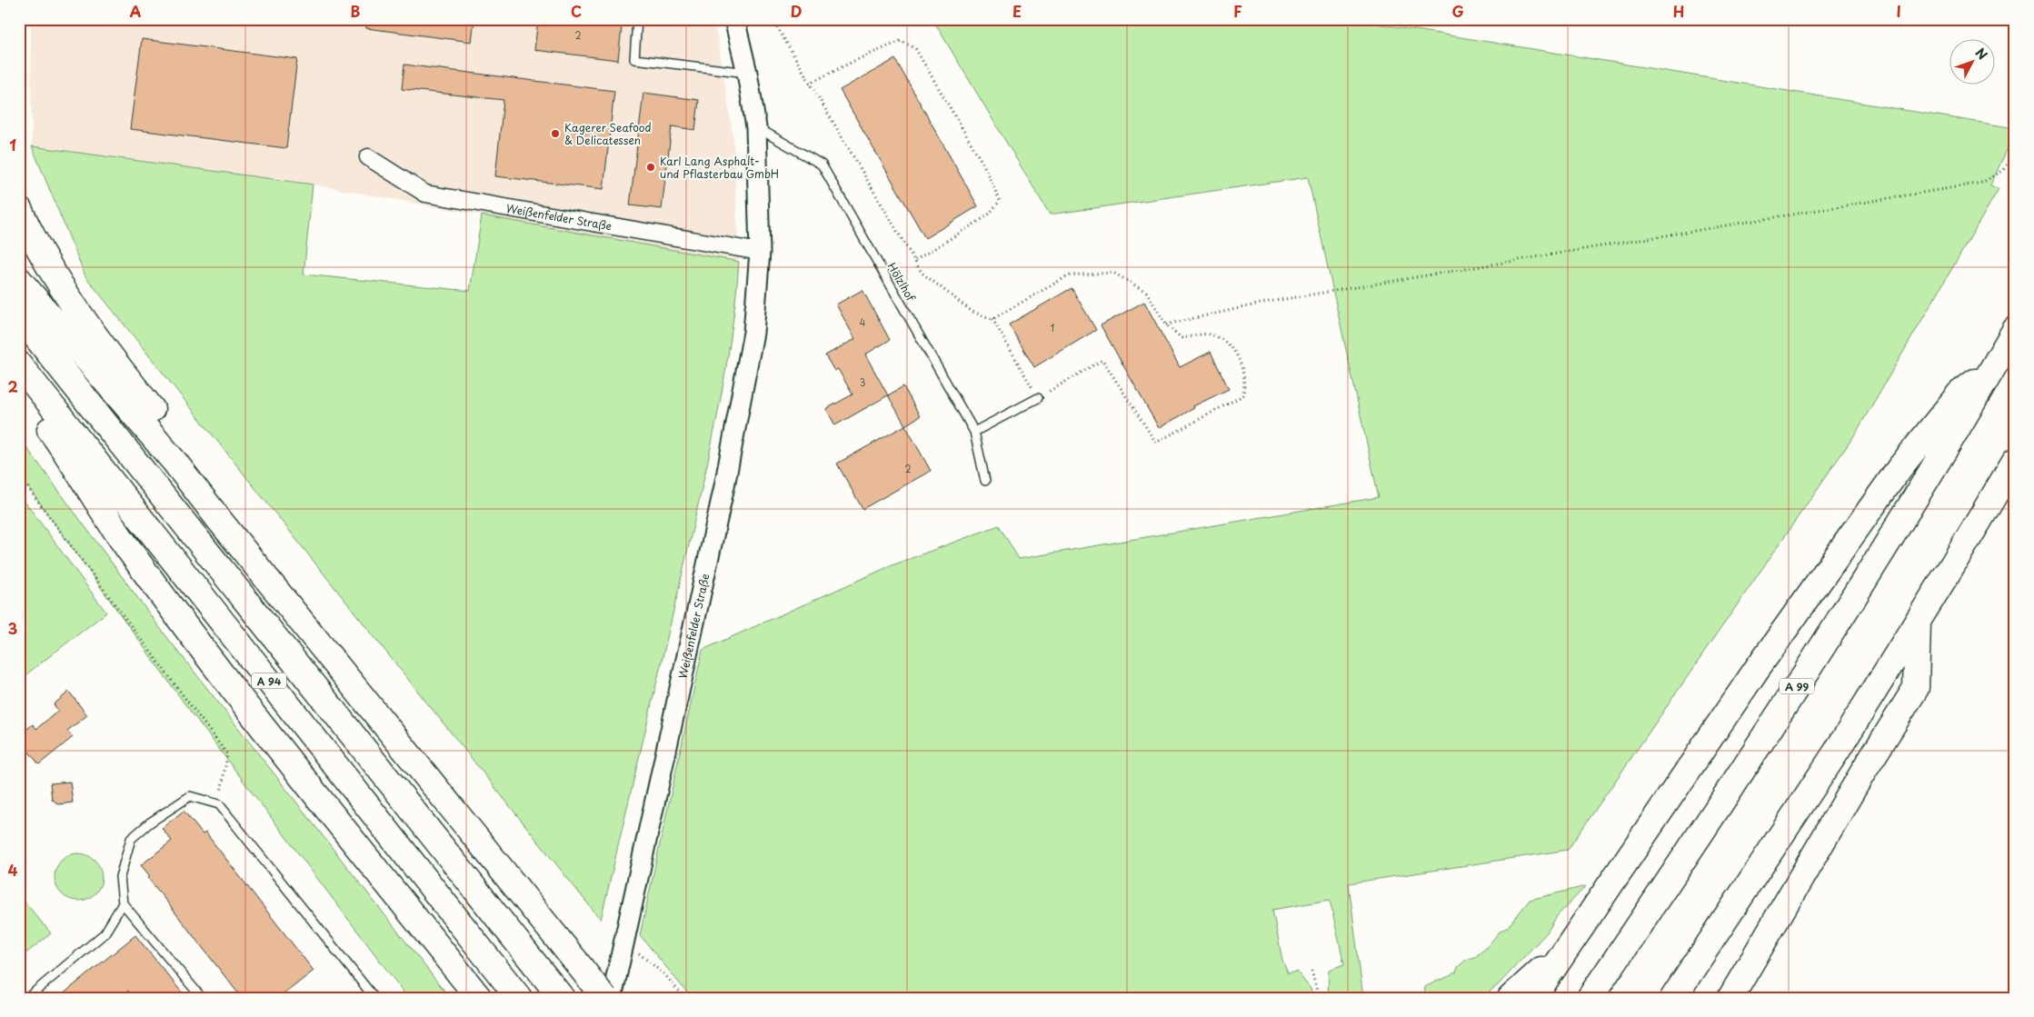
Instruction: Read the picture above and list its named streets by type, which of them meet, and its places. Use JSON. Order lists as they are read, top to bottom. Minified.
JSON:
{"streets":{"highway":["A 94","A 99"],"street":["Weißenfelder Straße"],"lane":["Hölzlhof"]},"crossings":[["Weißenfelder Straße","Hölzlhof"]],"places":["Kagerer Seafood & Delicatessen","Karl Lang Asphalt- und Pflasterbau GmbH"],"house_numbers":["2","4","1","3","2"],"north":"top right","grid":{"columns":["A","B","C","D","E","F","G","H","I"],"rows":["1","2","3","4"]}}
